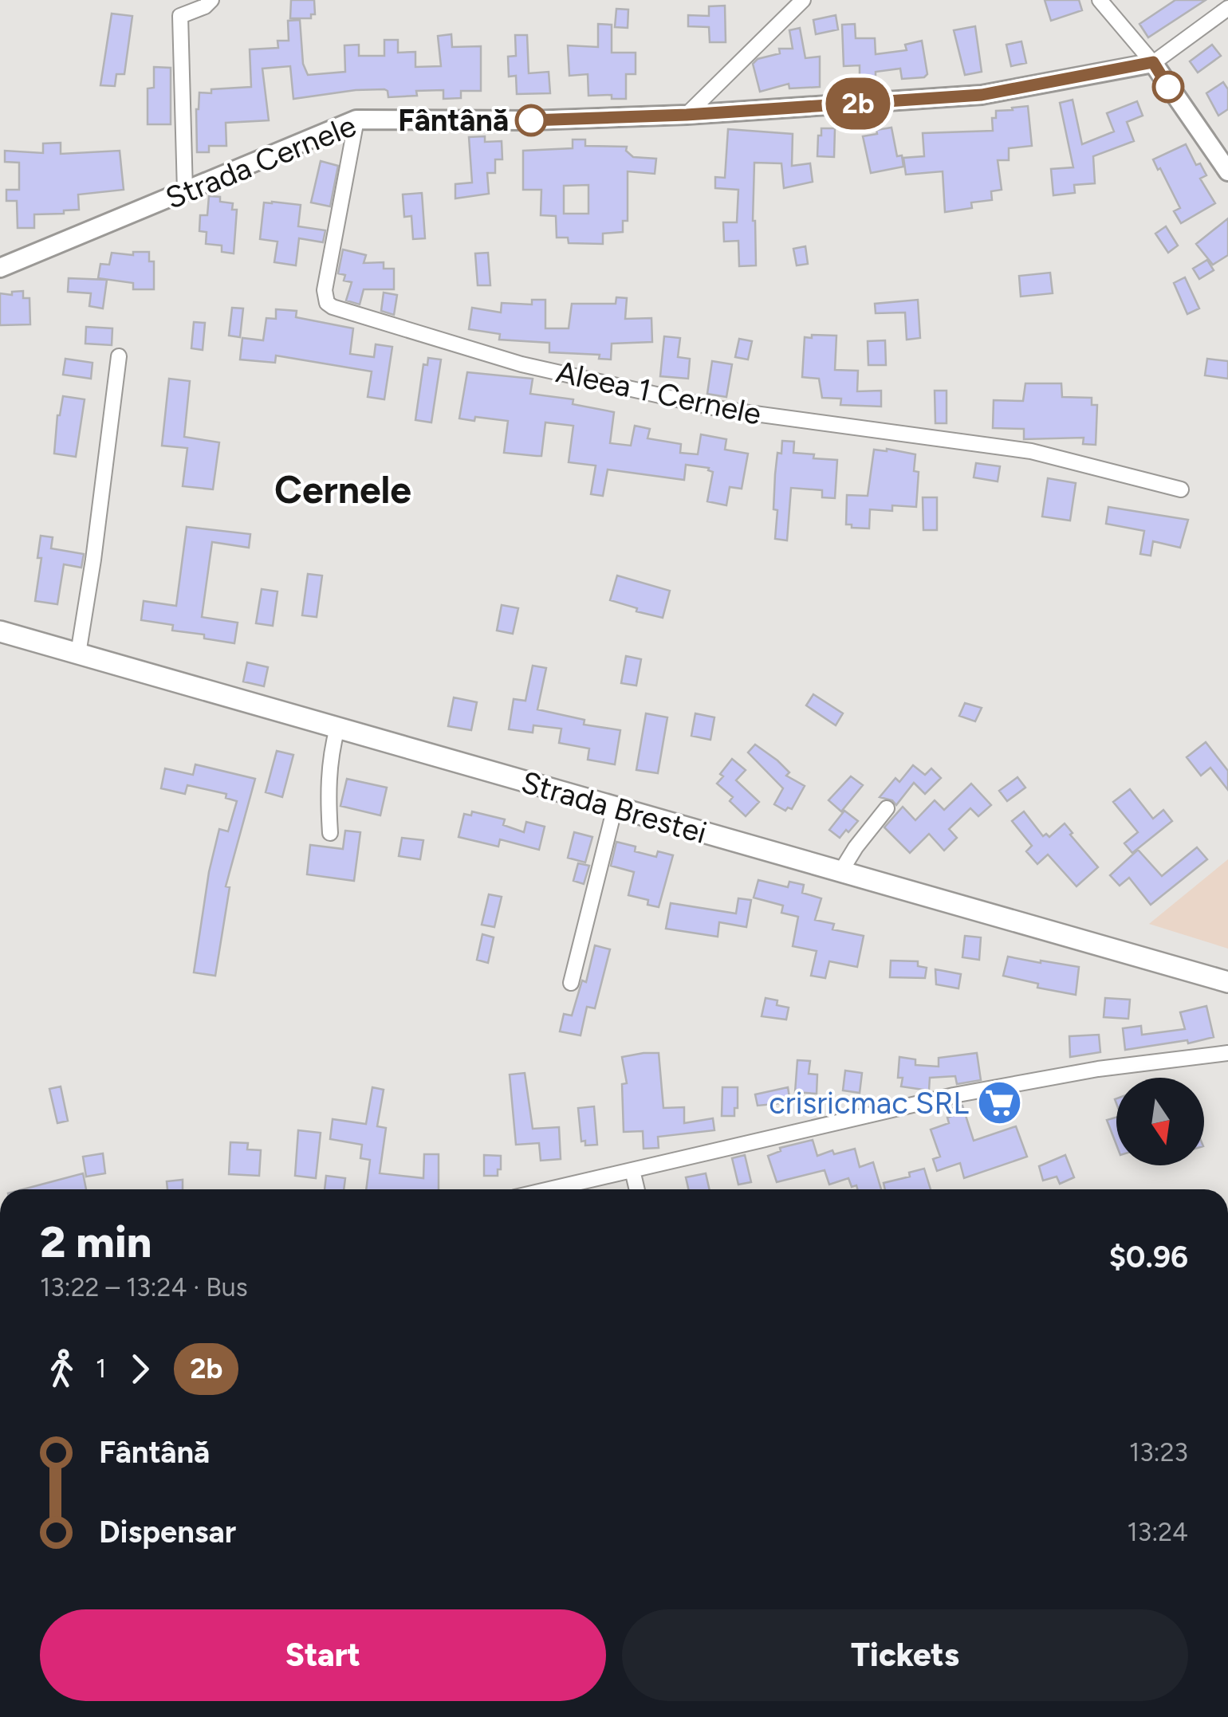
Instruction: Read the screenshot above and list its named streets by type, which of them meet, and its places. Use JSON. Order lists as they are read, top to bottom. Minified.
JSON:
{"streets":{"main road":["Strada Brestei"],"street":["Strada Cernele","Aleea 1 Cernele"]},"crossings":[["Strada Cernele","Aleea 1 Cernele"]],"districts":["Cernele"],"places":{"other":["Fântână"],"supermarket":["crisricmac SRL"]},"lines":["bus line 2b"],"north":"bottom","page":{"on_map":"2b","heading":["2 min","13:22 – 13:24 · Bus","$0.96"],"legs":["1","2b"],"list":[{"name":"Fântână","value":"13:23"},{"name":"Dispensar","value":"13:24"}],"buttons":["Start","Tickets"]}}
